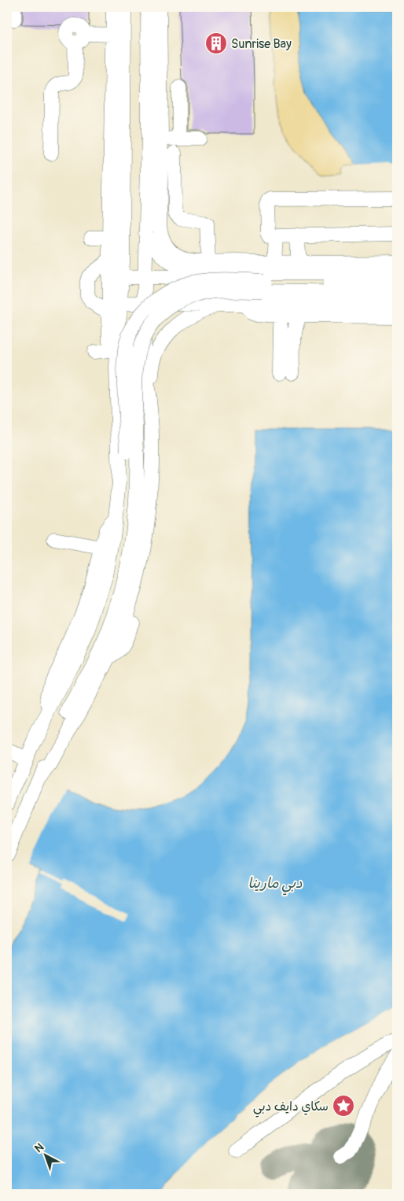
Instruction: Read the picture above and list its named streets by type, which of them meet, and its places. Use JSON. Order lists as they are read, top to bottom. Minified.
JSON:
{"water":["دبي مارينا"],"places":{"building":["Sunrise Bay"],"place":["سكاي دايف دبي"]},"north":"top left"}
